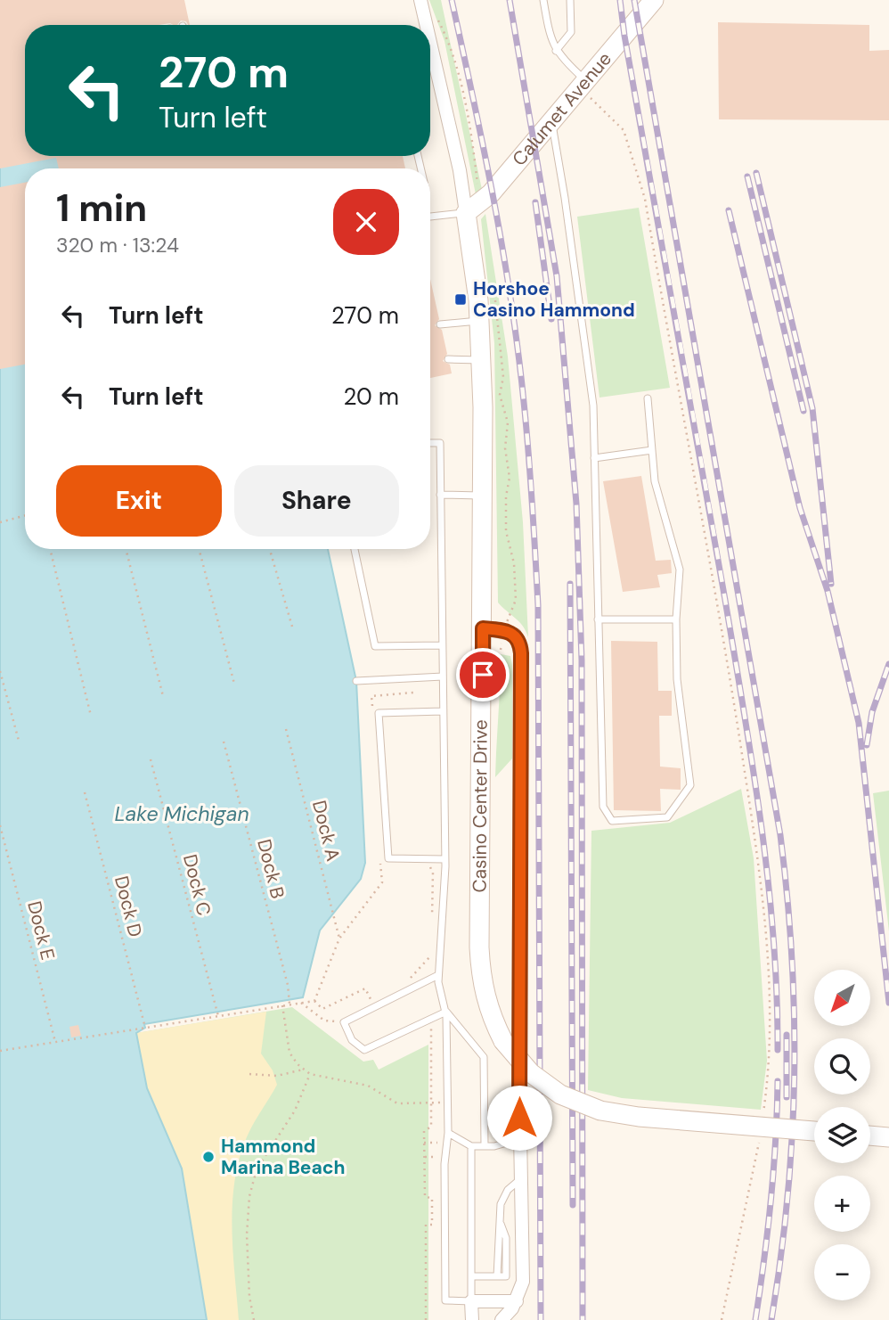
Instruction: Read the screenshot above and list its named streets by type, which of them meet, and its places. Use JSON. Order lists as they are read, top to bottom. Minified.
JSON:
{"streets":{"street":["Calumet Avenue","Casino Center Drive"],"path":["Dock A","Dock B","Dock C","Dock D","Dock E"]},"crossings":[["Calumet Avenue","Casino Center Drive"]],"water":["Lake Michigan"],"places":{"transit":["Horshoe Casino Hammond"],"other":["Hammond Marina Beach"]},"north":"bottom left","page":{"turn":["270 m","Turn left"],"heading":["1 min","320 m · 13:24"],"list":[{"name":"Turn left","value":"270 m"},{"name":"Turn left","value":"20 m"}],"buttons":["Exit","Share"],"map_buttons":["+","−"]}}
